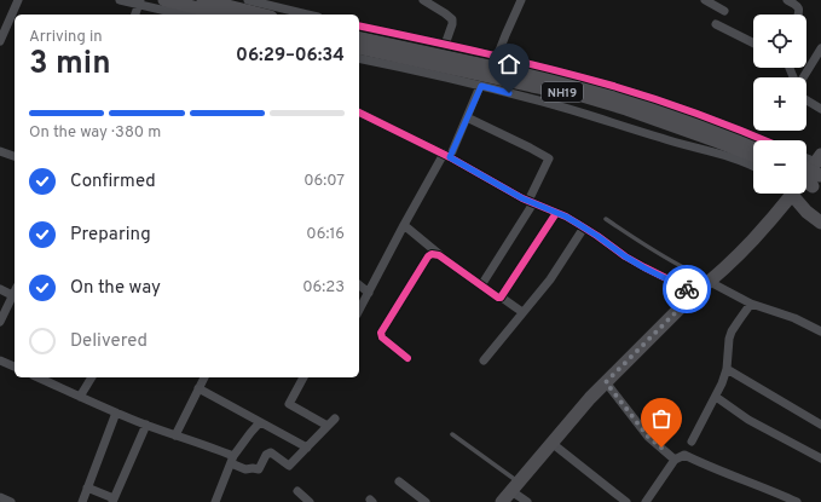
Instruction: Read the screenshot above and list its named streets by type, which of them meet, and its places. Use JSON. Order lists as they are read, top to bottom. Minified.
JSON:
{"streets":{"highway":["NH19"]},"page":{"map_buttons":["+","−"],"heading":["3 min","Arriving in","06:29–06:34"],"bar":"On the way · 380 m","list":[["Confirmed","06:07"],["Preparing","06:16"],["On the way","06:23"],"Delivered"]}}
